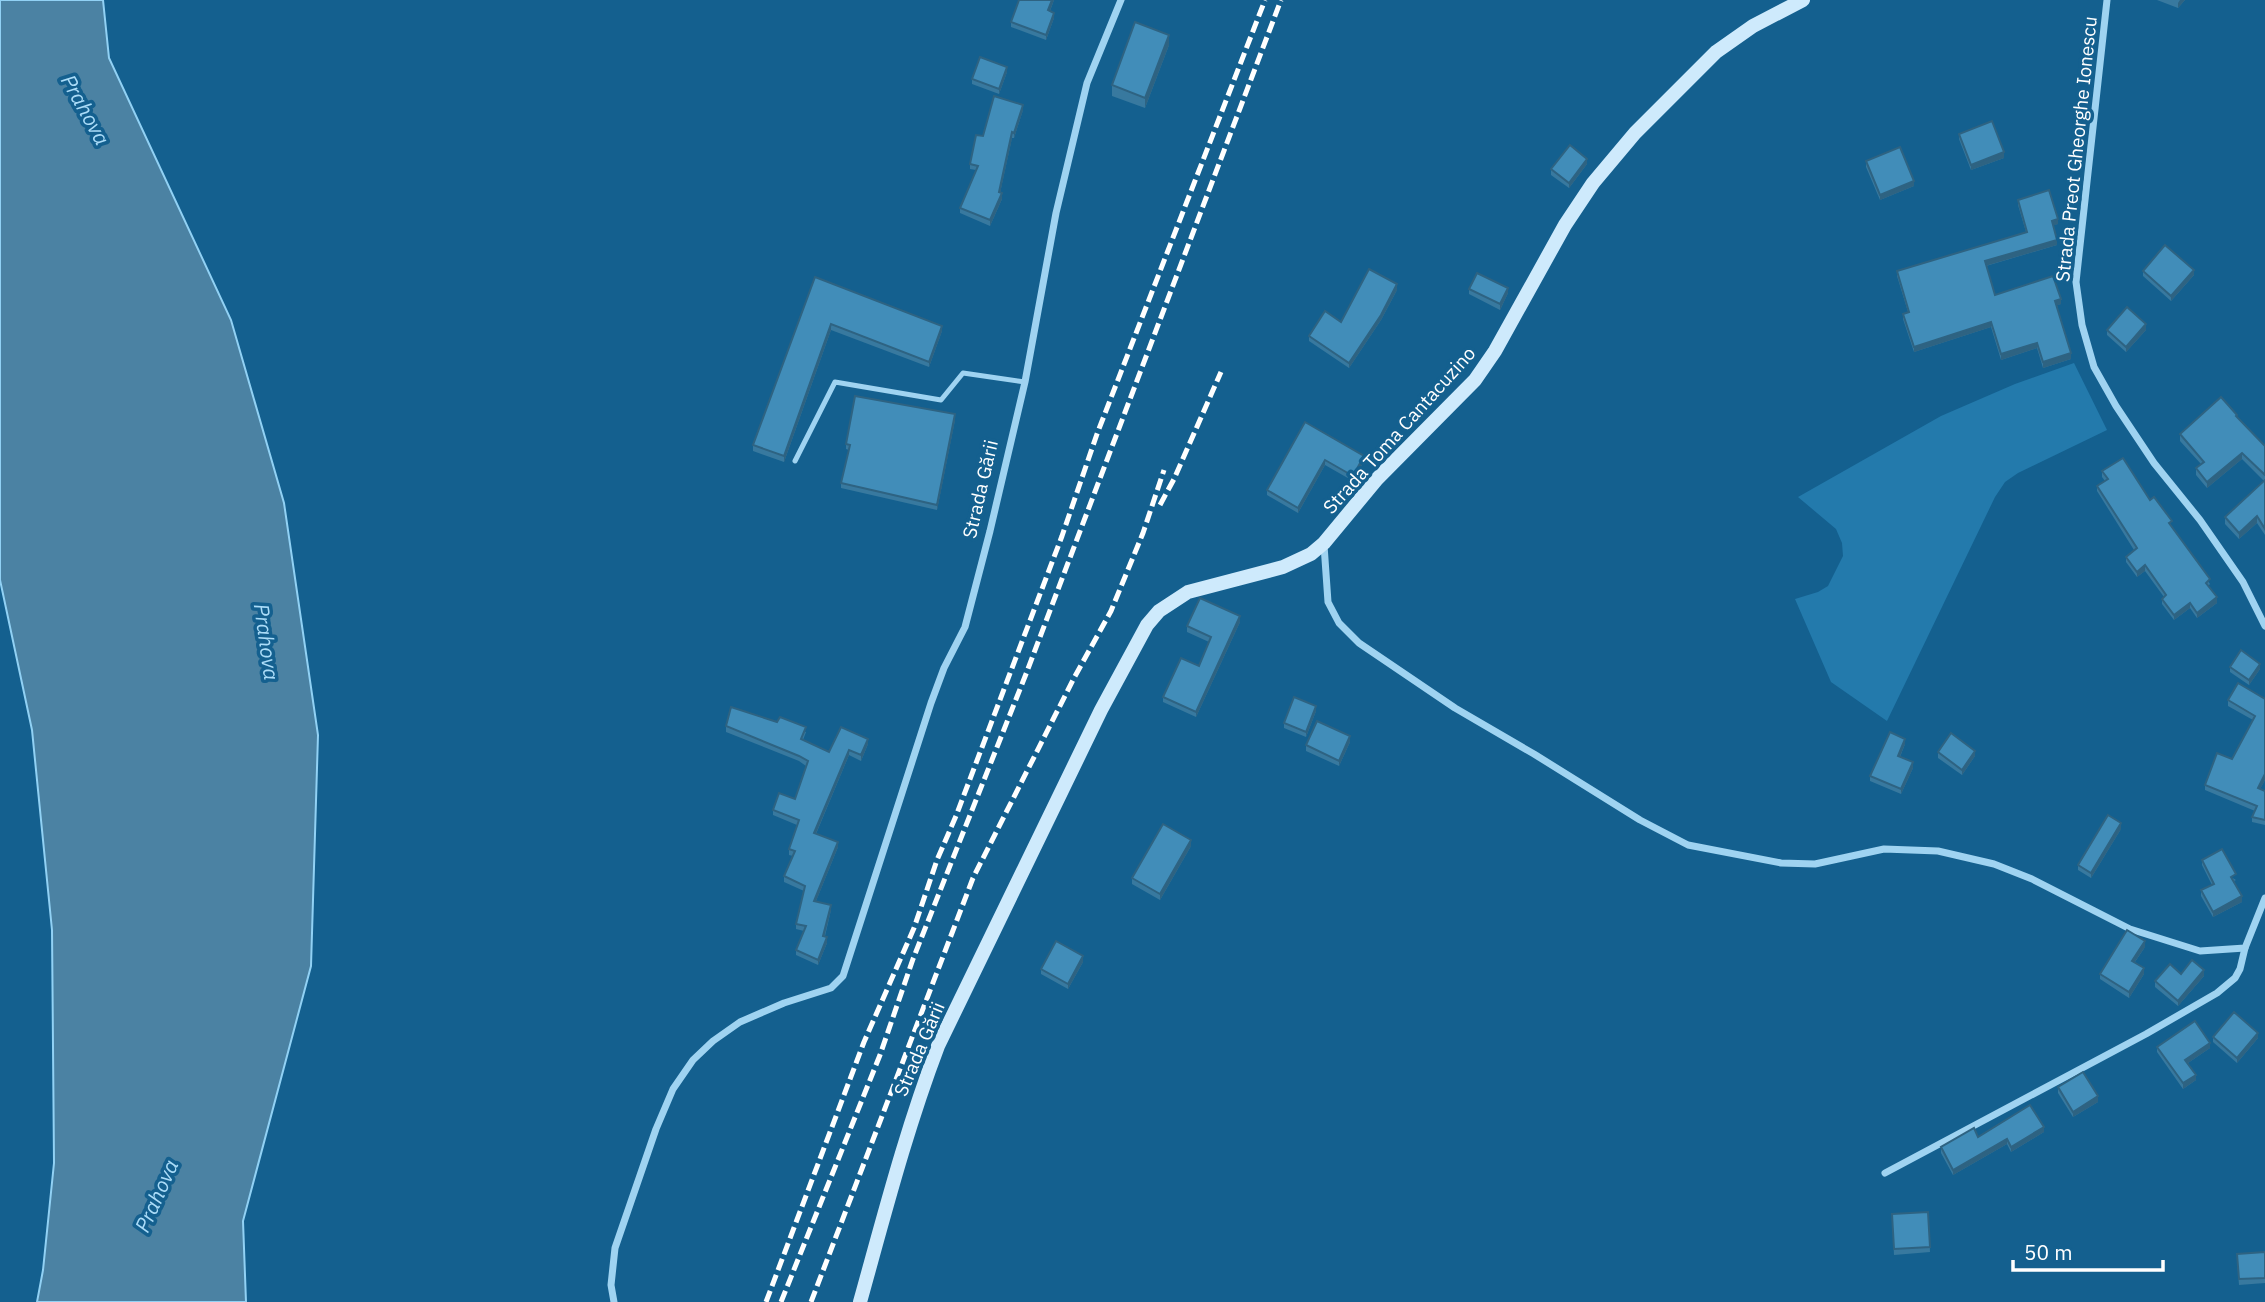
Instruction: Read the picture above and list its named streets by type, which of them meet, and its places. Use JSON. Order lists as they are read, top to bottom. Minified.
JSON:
{"streets":{"street":["Strada Preot Gheorghe Ionescu","Strada Toma Cantacuzino","Strada Gării"]},"crossings":[["Strada Toma Cantacuzino","Strada Gării"]],"water":["Prahova"],"scale_bar":"50 m"}
